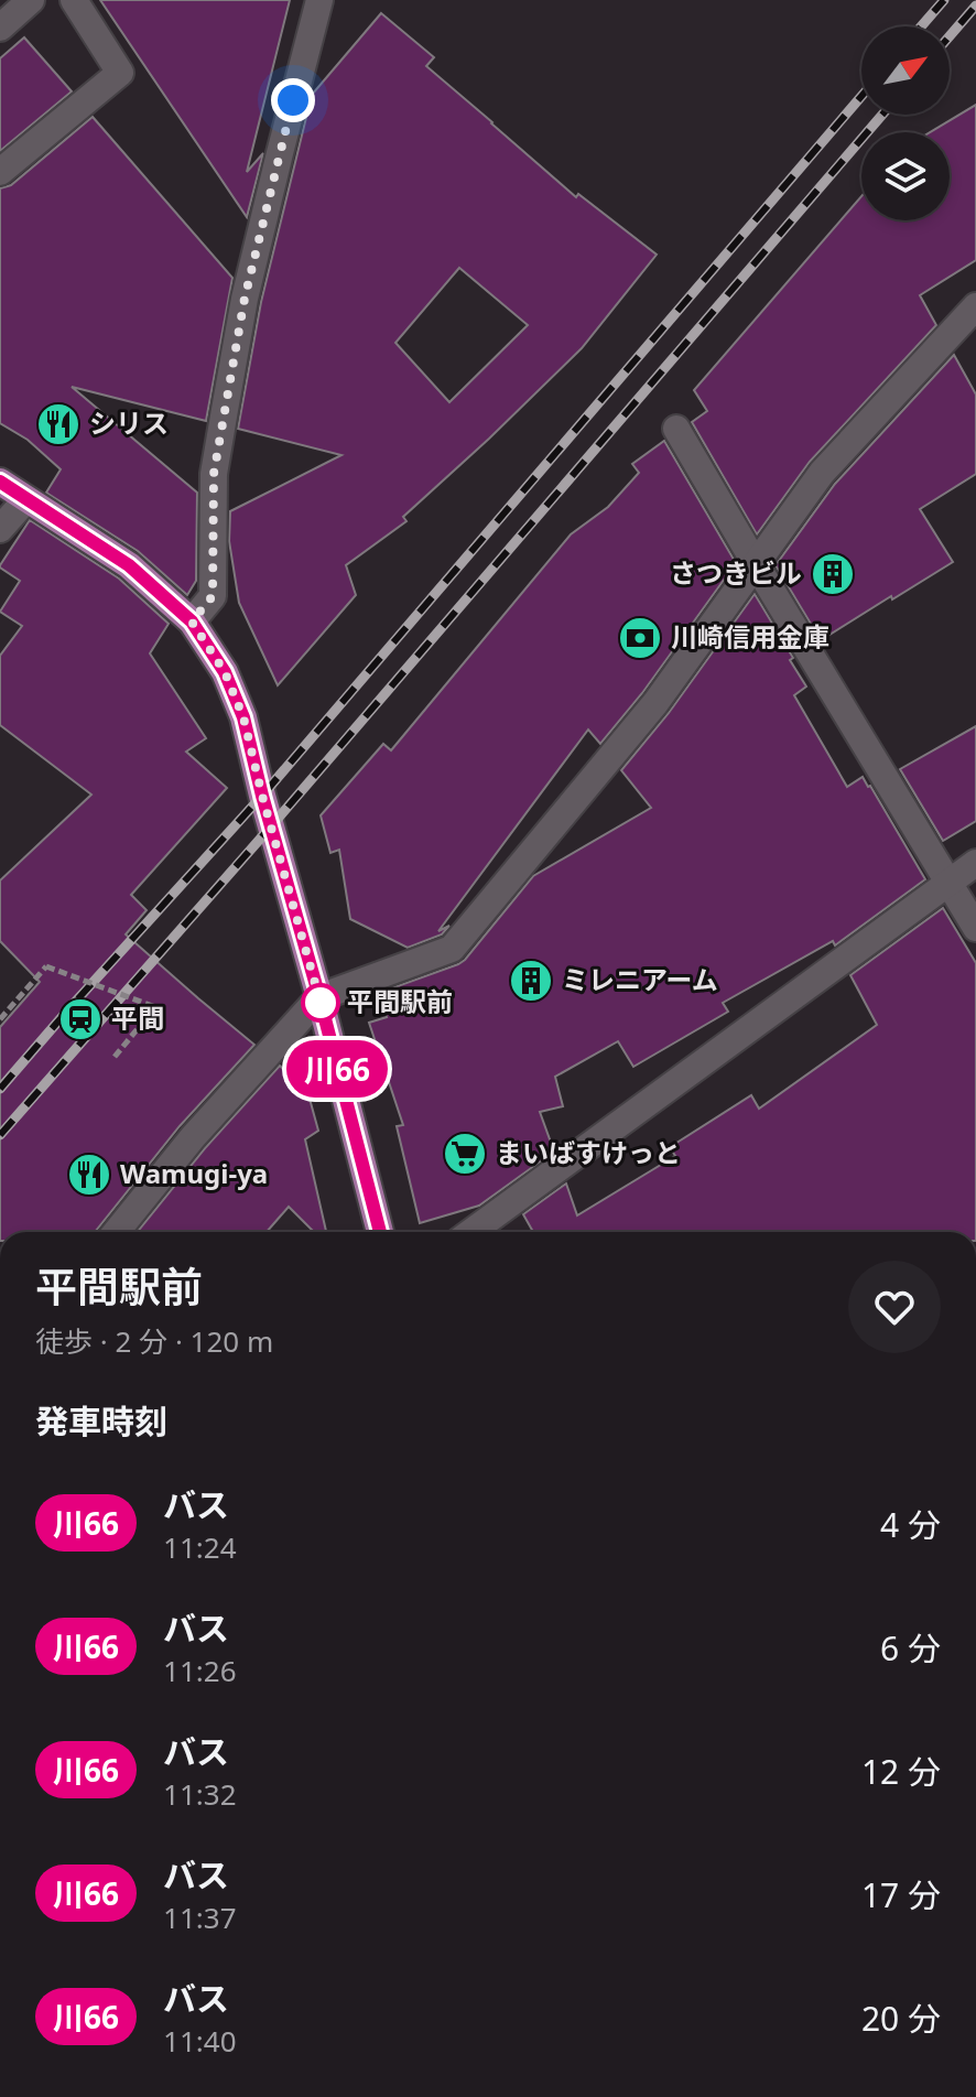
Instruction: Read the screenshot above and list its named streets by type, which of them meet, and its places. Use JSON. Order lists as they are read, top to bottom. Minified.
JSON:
{"places":{"restaurant":["シリス","Wamugi-ya"],"building":["さつきビル","ミレニアーム"],"bank":["川崎信用金庫"],"other":["平間駅前"],"station":["平間"],"supermarket":["まいばすけっと"]},"lines":["bus line 川66"],"north":"top right","page":{"on_map":"川66","heading":[["平間駅前","徒歩 · 2 分 · 120 m"],"発車時刻"],"list":[{"mark":"川66","name":"バス","note":"11:24","value":"4 分"},{"mark":"川66","name":"バス","note":"11:26","value":"6 分"},{"mark":"川66","name":"バス","note":"11:32","value":"12 分"},{"mark":"川66","name":"バス","note":"11:37","value":"17 分"},{"mark":"川66","name":"バス","note":"11:40","value":"20 分"}]}}
